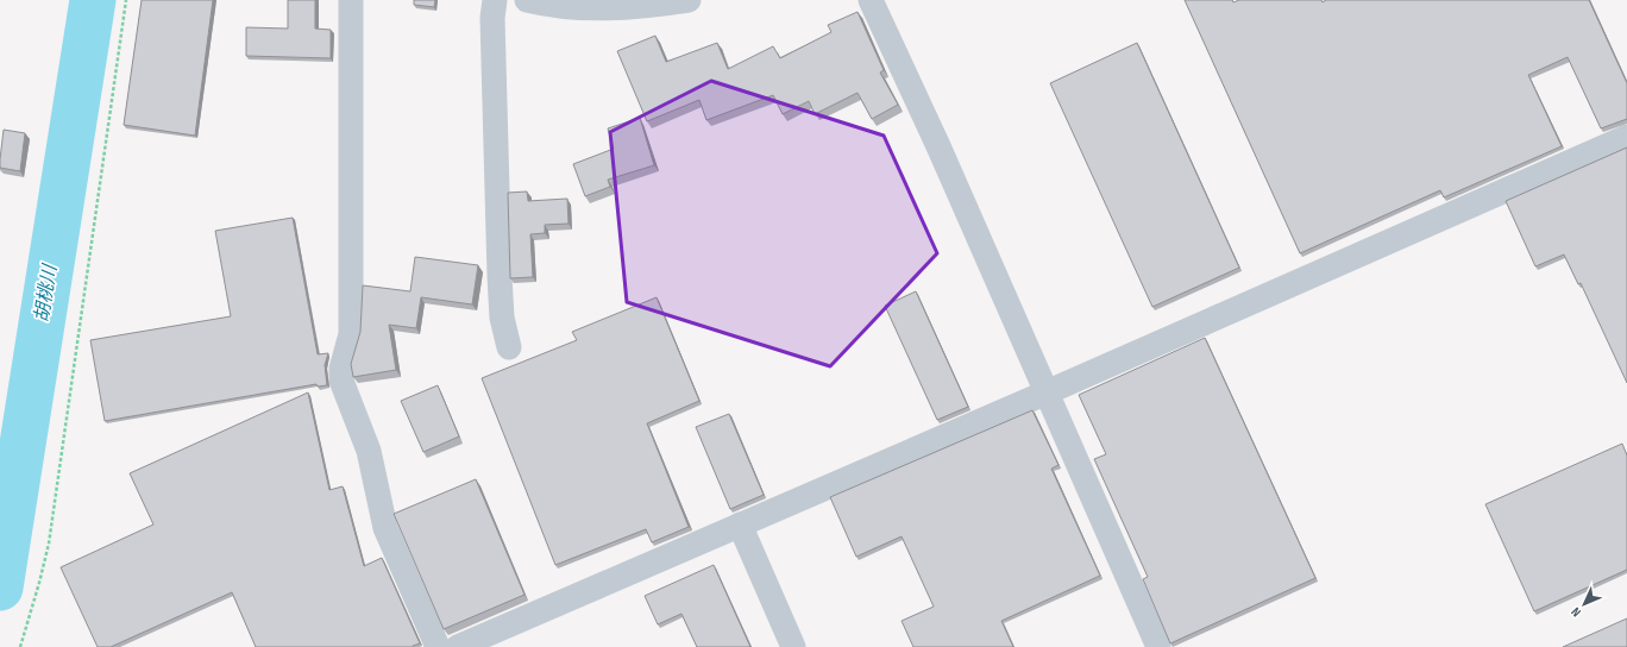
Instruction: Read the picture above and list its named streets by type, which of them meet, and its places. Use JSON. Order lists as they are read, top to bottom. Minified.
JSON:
{"water":["胡桃川"],"north":"bottom left"}
